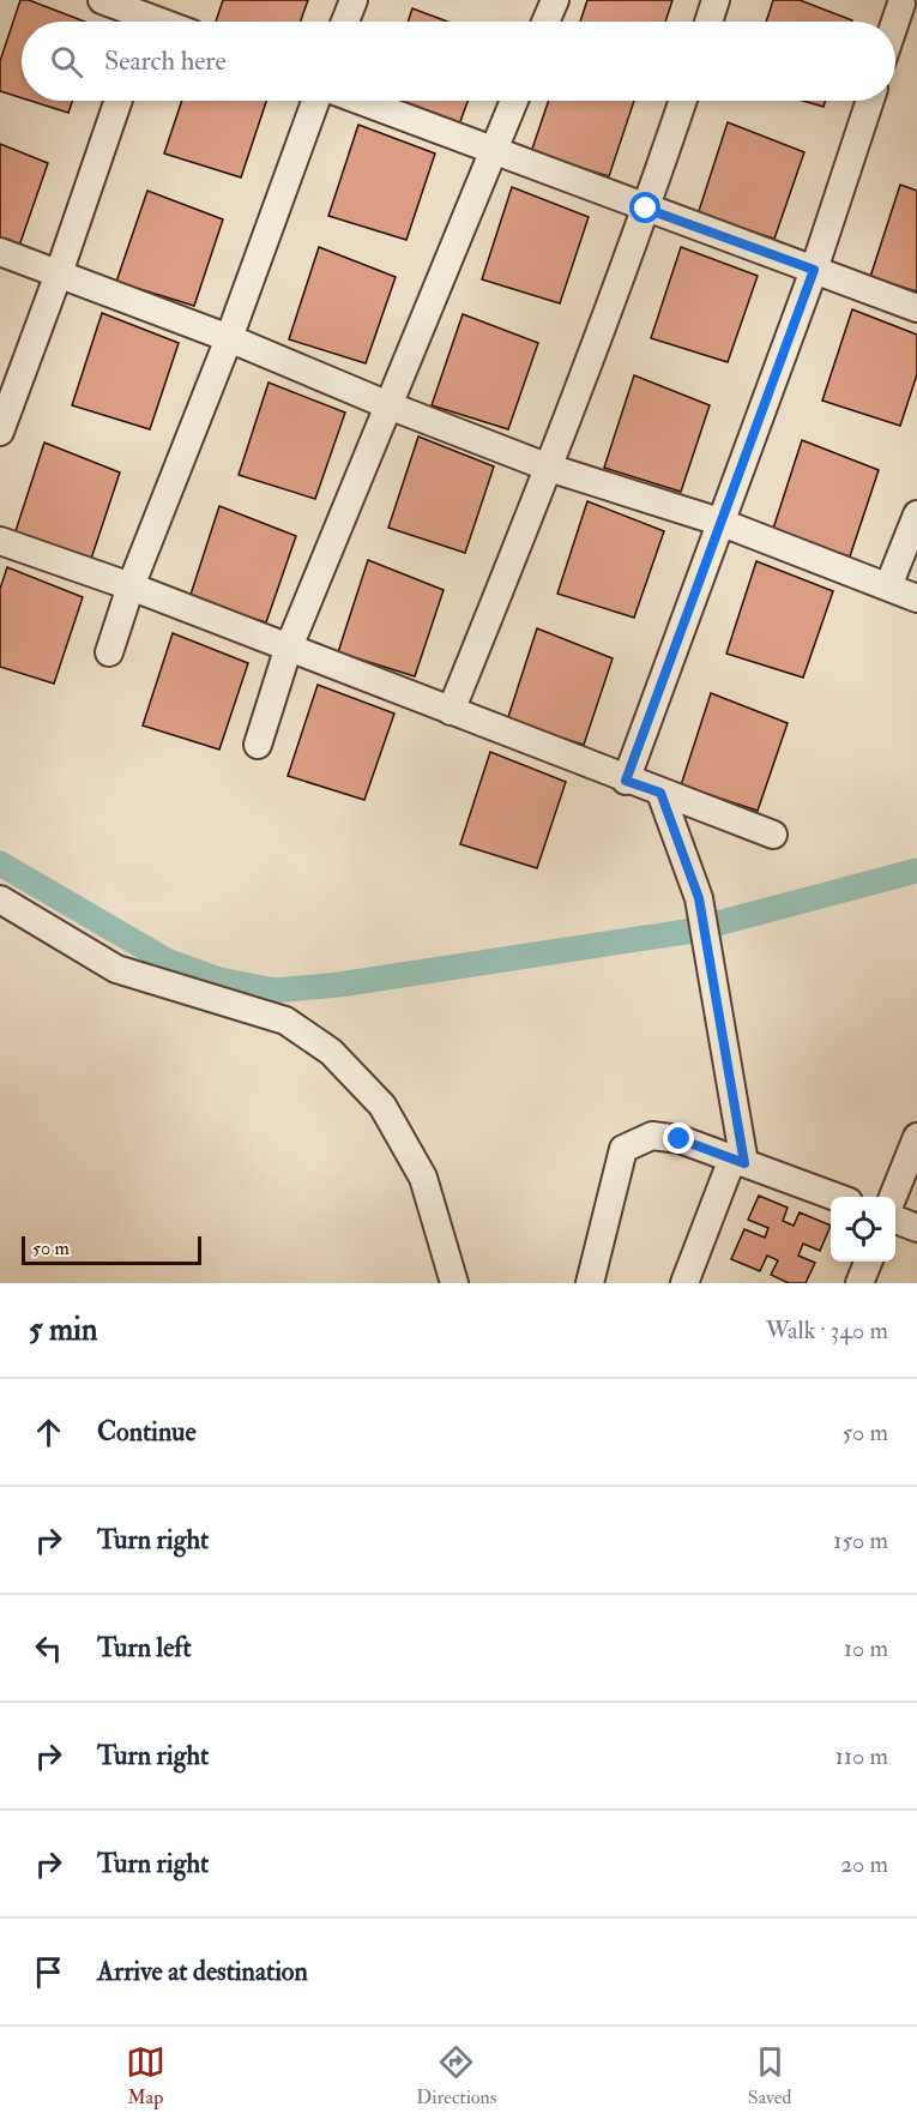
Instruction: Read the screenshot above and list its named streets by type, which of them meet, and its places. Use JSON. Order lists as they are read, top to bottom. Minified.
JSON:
{"scale_bar":"50 m","page":{"search":"Search here","scale":"50 m","heading":["5 min","Walk · 340 m"],"list":[["Continue","50 m"],["Turn right","150 m"],["Turn left","10 m"],["Turn right","110 m"],["Turn right","20 m"],"Arrive at destination"],"nav":["Map","Directions","Saved"]}}
